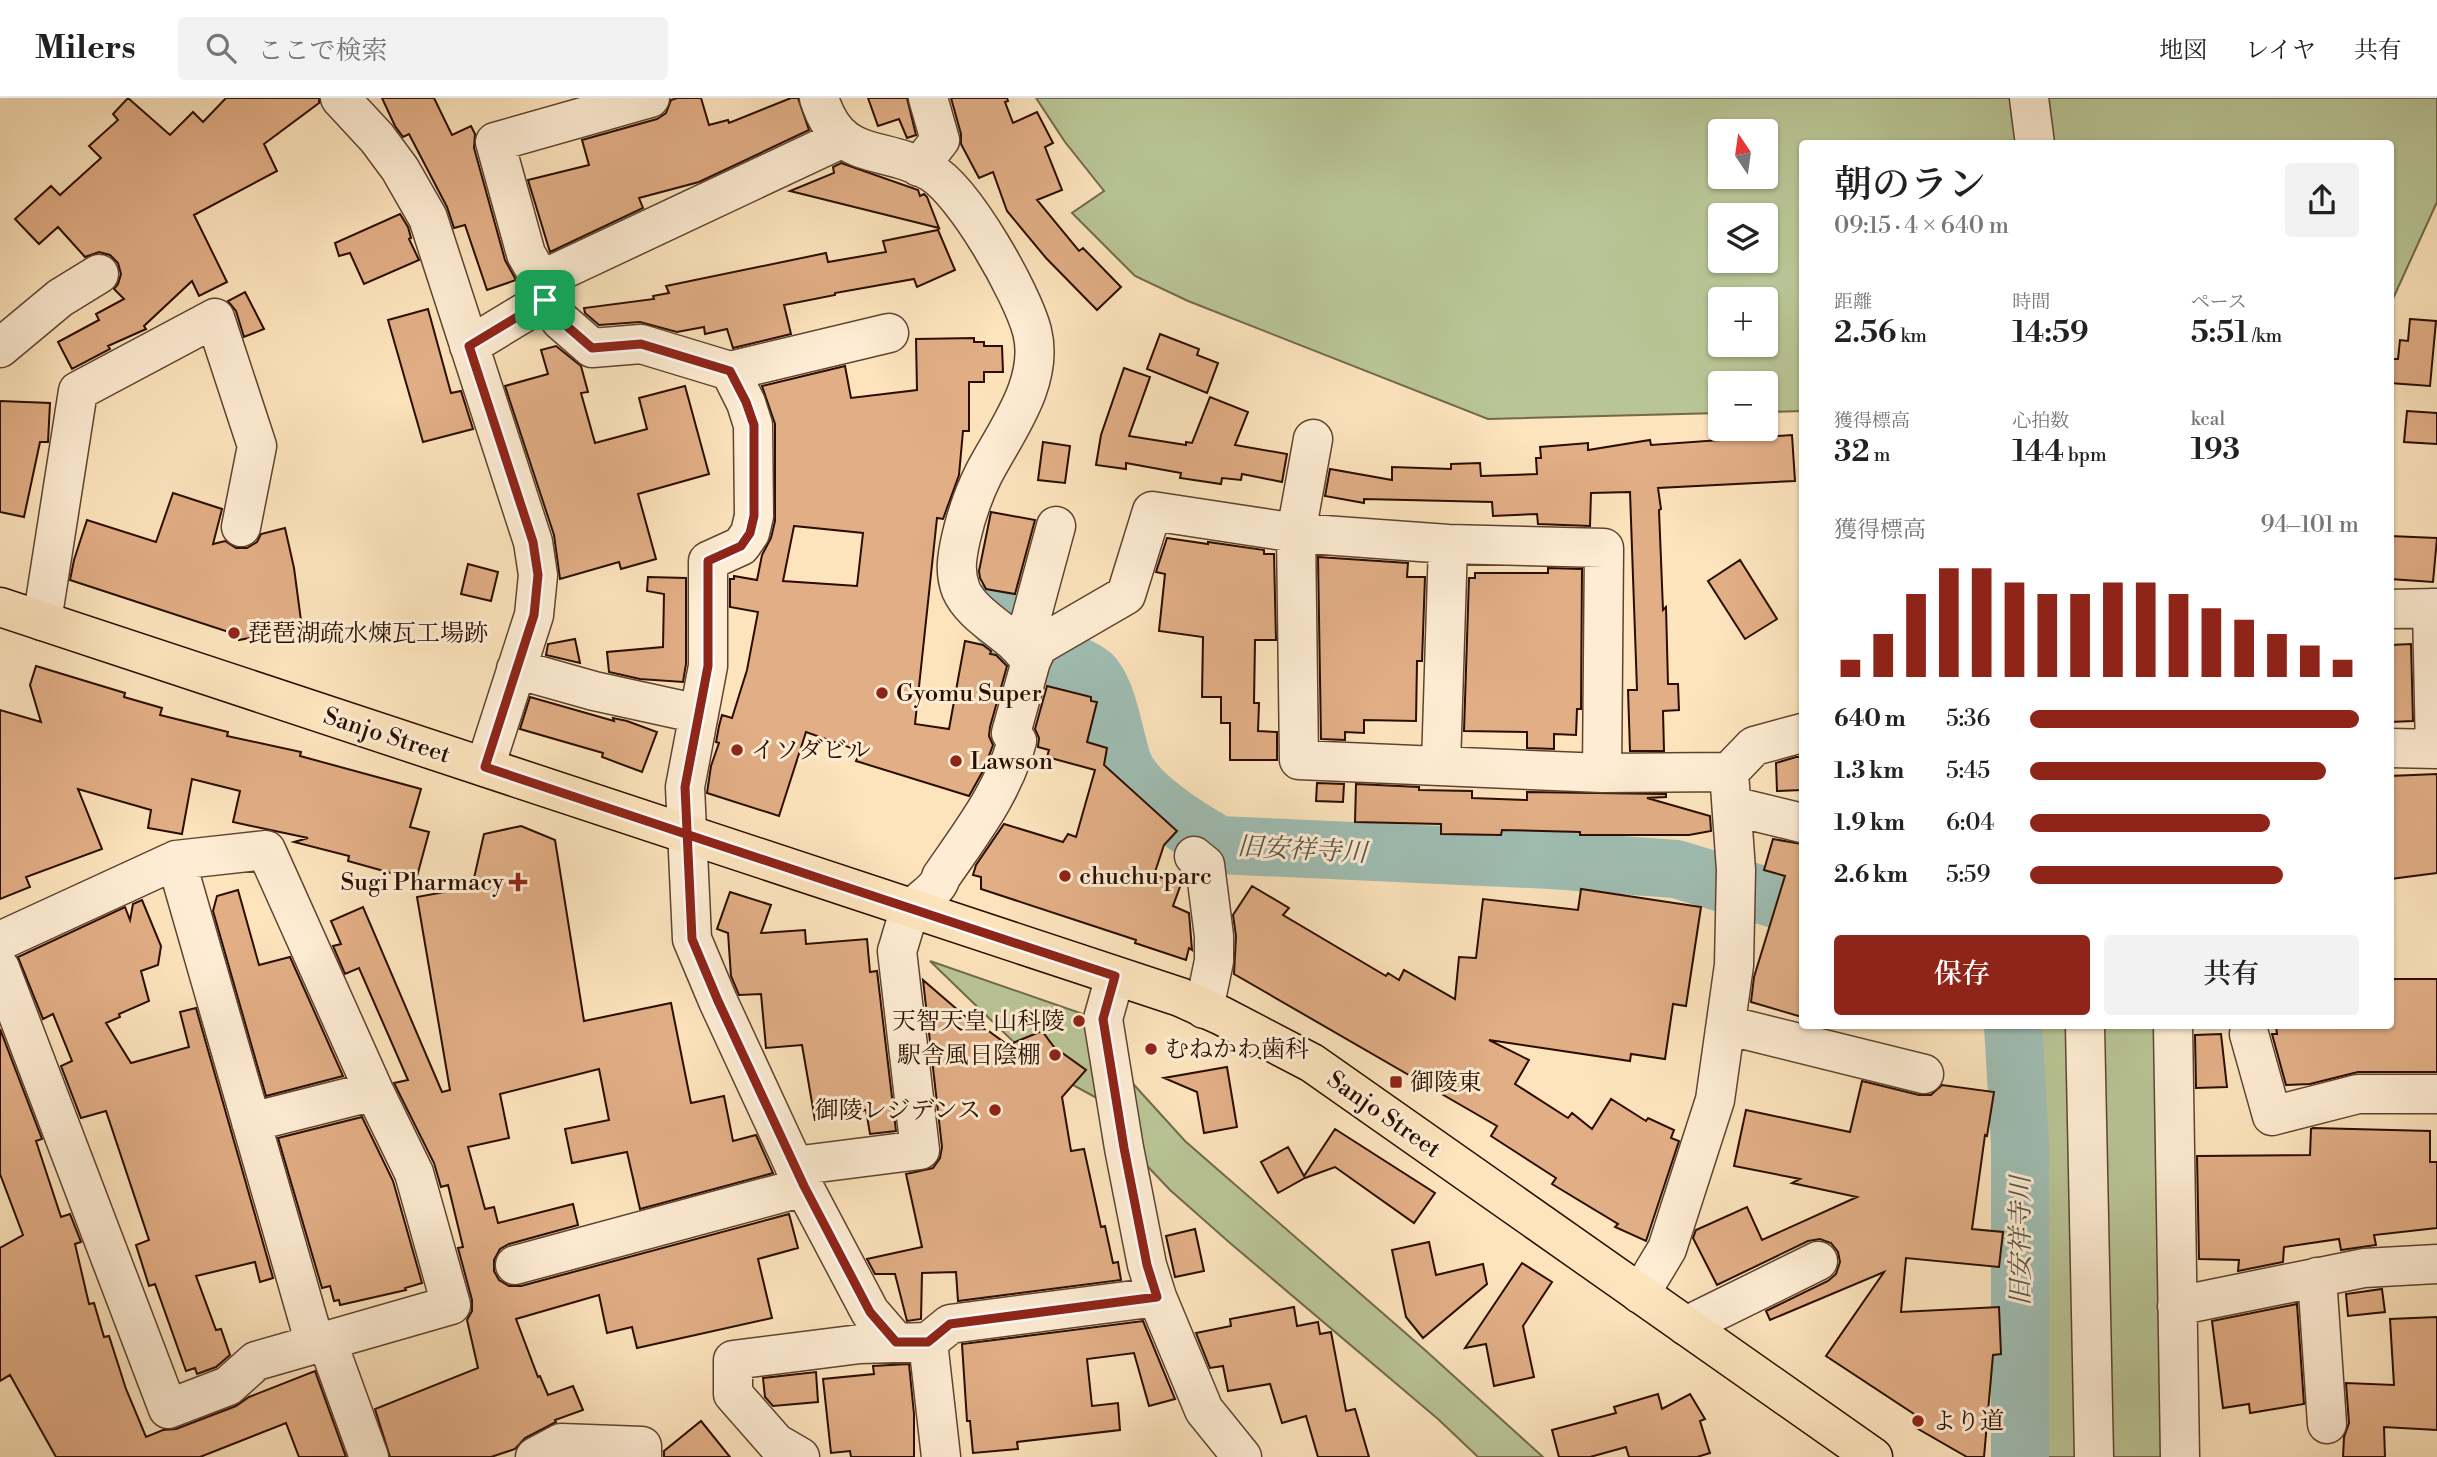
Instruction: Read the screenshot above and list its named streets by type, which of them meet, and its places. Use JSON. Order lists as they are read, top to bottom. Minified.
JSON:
{"streets":{"main road":["Sanjo Street"]},"water":["旧安祥寺川"],"places":{"other":["琵琶湖疏水煉瓦工場跡","Gyomu Super","イソダビル","Lawson","chuchu parc","天智天皇 山科陵","むねかわ歯科","駅舎風日陰棚","御陵レジデンス","より道"],"health":["Sugi Pharmacy"],"transit":["御陵東"]},"north":"top","page":{"header":"Milers","search":"ここで検索","nav":["地図","レイヤ","共有"],"map_buttons":["+","−"],"heading":["朝のラン","09:15 · 4 × 640 m"],"stats":[["距離","2.56 km"],["時間","14:59"],["ペース","5:51 /km"],["獲得標高","32 m"],["心拍数","144 bpm"],["kcal","193"]],"chart":["獲得標高","94–101 m"],"list":[{"name":"640 m","note":"5:36"},{"name":"1.3 km","note":"5:45"},{"name":"1.9 km","note":"6:04"},{"name":"2.6 km","note":"5:59"}],"buttons":["保存","共有"]}}
